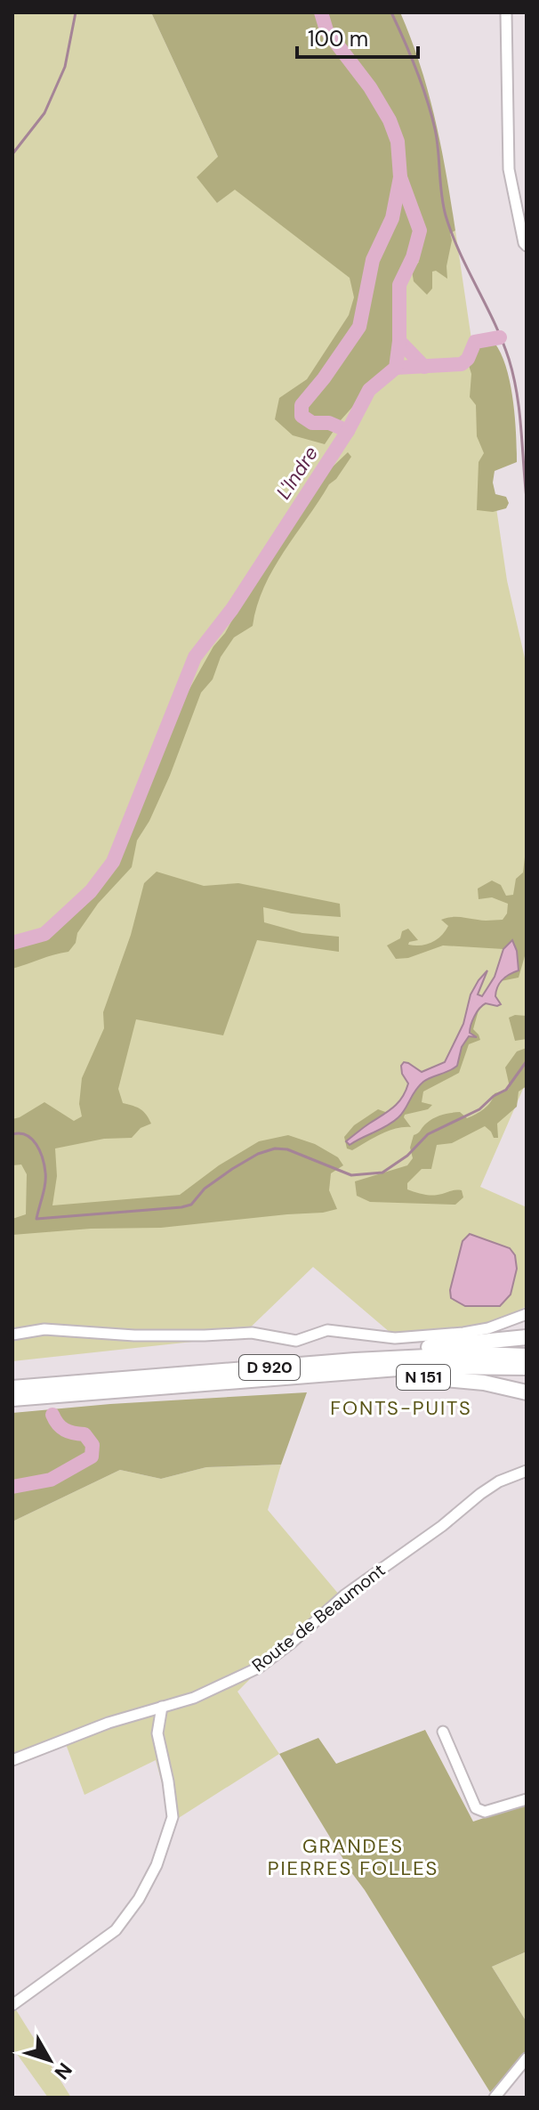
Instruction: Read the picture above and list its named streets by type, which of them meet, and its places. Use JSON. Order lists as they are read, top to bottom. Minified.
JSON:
{"streets":{"highway":["D 920","N 151"],"street":["Route de Beaumont"]},"crossings":[["D 920","N 151"]],"districts":["FONTS-PUITS","GRANDES PIERRES FOLLES"],"water":["L'Indre"],"scale_bar":"100 m","north":"bottom right"}
